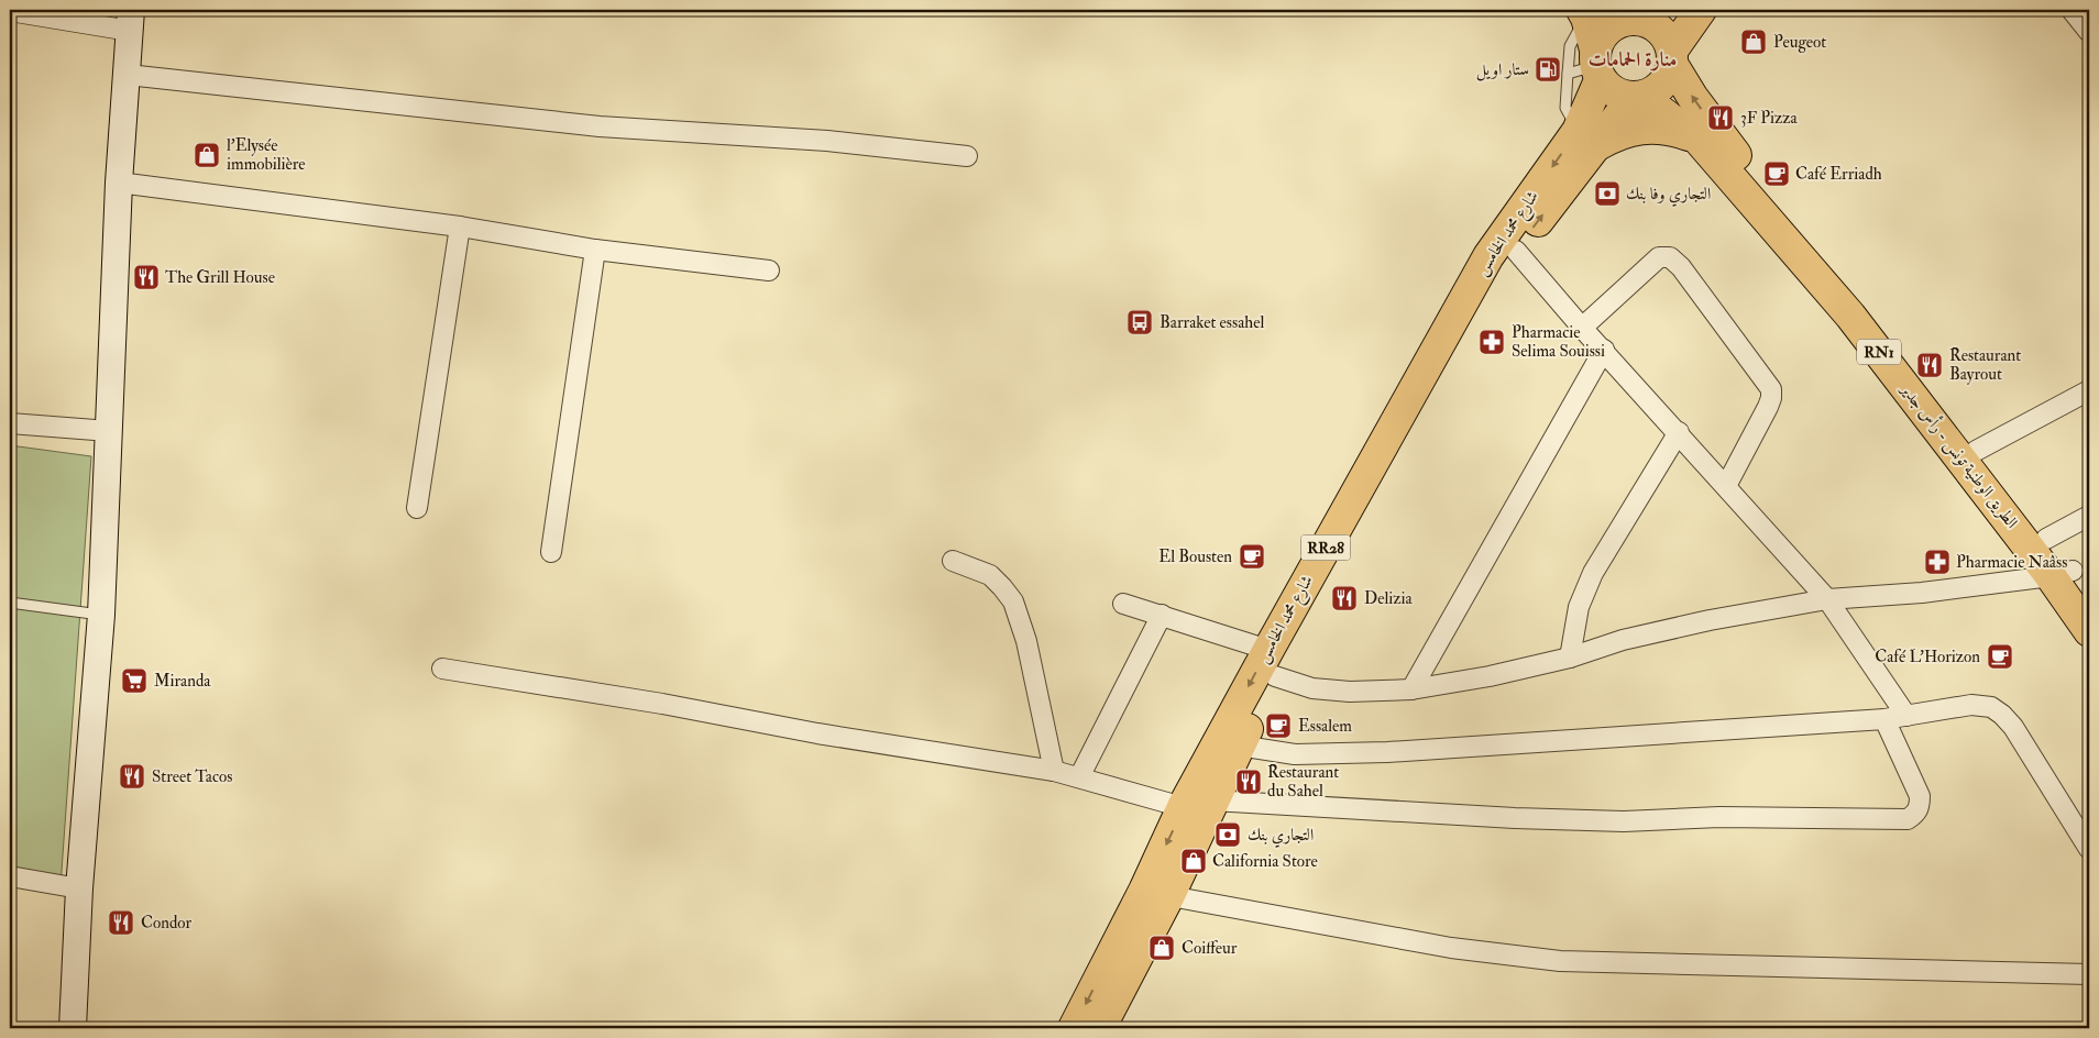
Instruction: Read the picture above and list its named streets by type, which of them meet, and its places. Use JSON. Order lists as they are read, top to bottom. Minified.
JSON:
{"streets":{"main road":["شارع محمد الخامس","RN1","الطريق الوطنية تونس - رأس جدير","RR28"]},"crossings":[["شارع محمد الخامس","RN1"],["شارع محمد الخامس","الطريق الوطنية تونس - رأس جدير"],["RN1","الطريق الوطنية تونس - رأس جدير"]],"districts":["منارة الحمامات"],"places":{"shop":["Peugeot","l'Elysée immobilière","California Store","Coiffeur"],"fuel station":["ستار اويل"],"restaurant":["3F Pizza","The Grill House","Restaurant Bayrout","Delizia","Street Tacos","Restaurant du Sahel","Condor"],"cafe":["Café Erriadh","El Bousten","Café L'Horizon","Essalem"],"bank":["التجاري وفا بنك","التجاري بنك"],"bus stop":["Barraket essahel"],"pharmacy":["Pharmacie Selima Souissi","Pharmacie Naâss"],"supermarket":["Miranda"]}}
